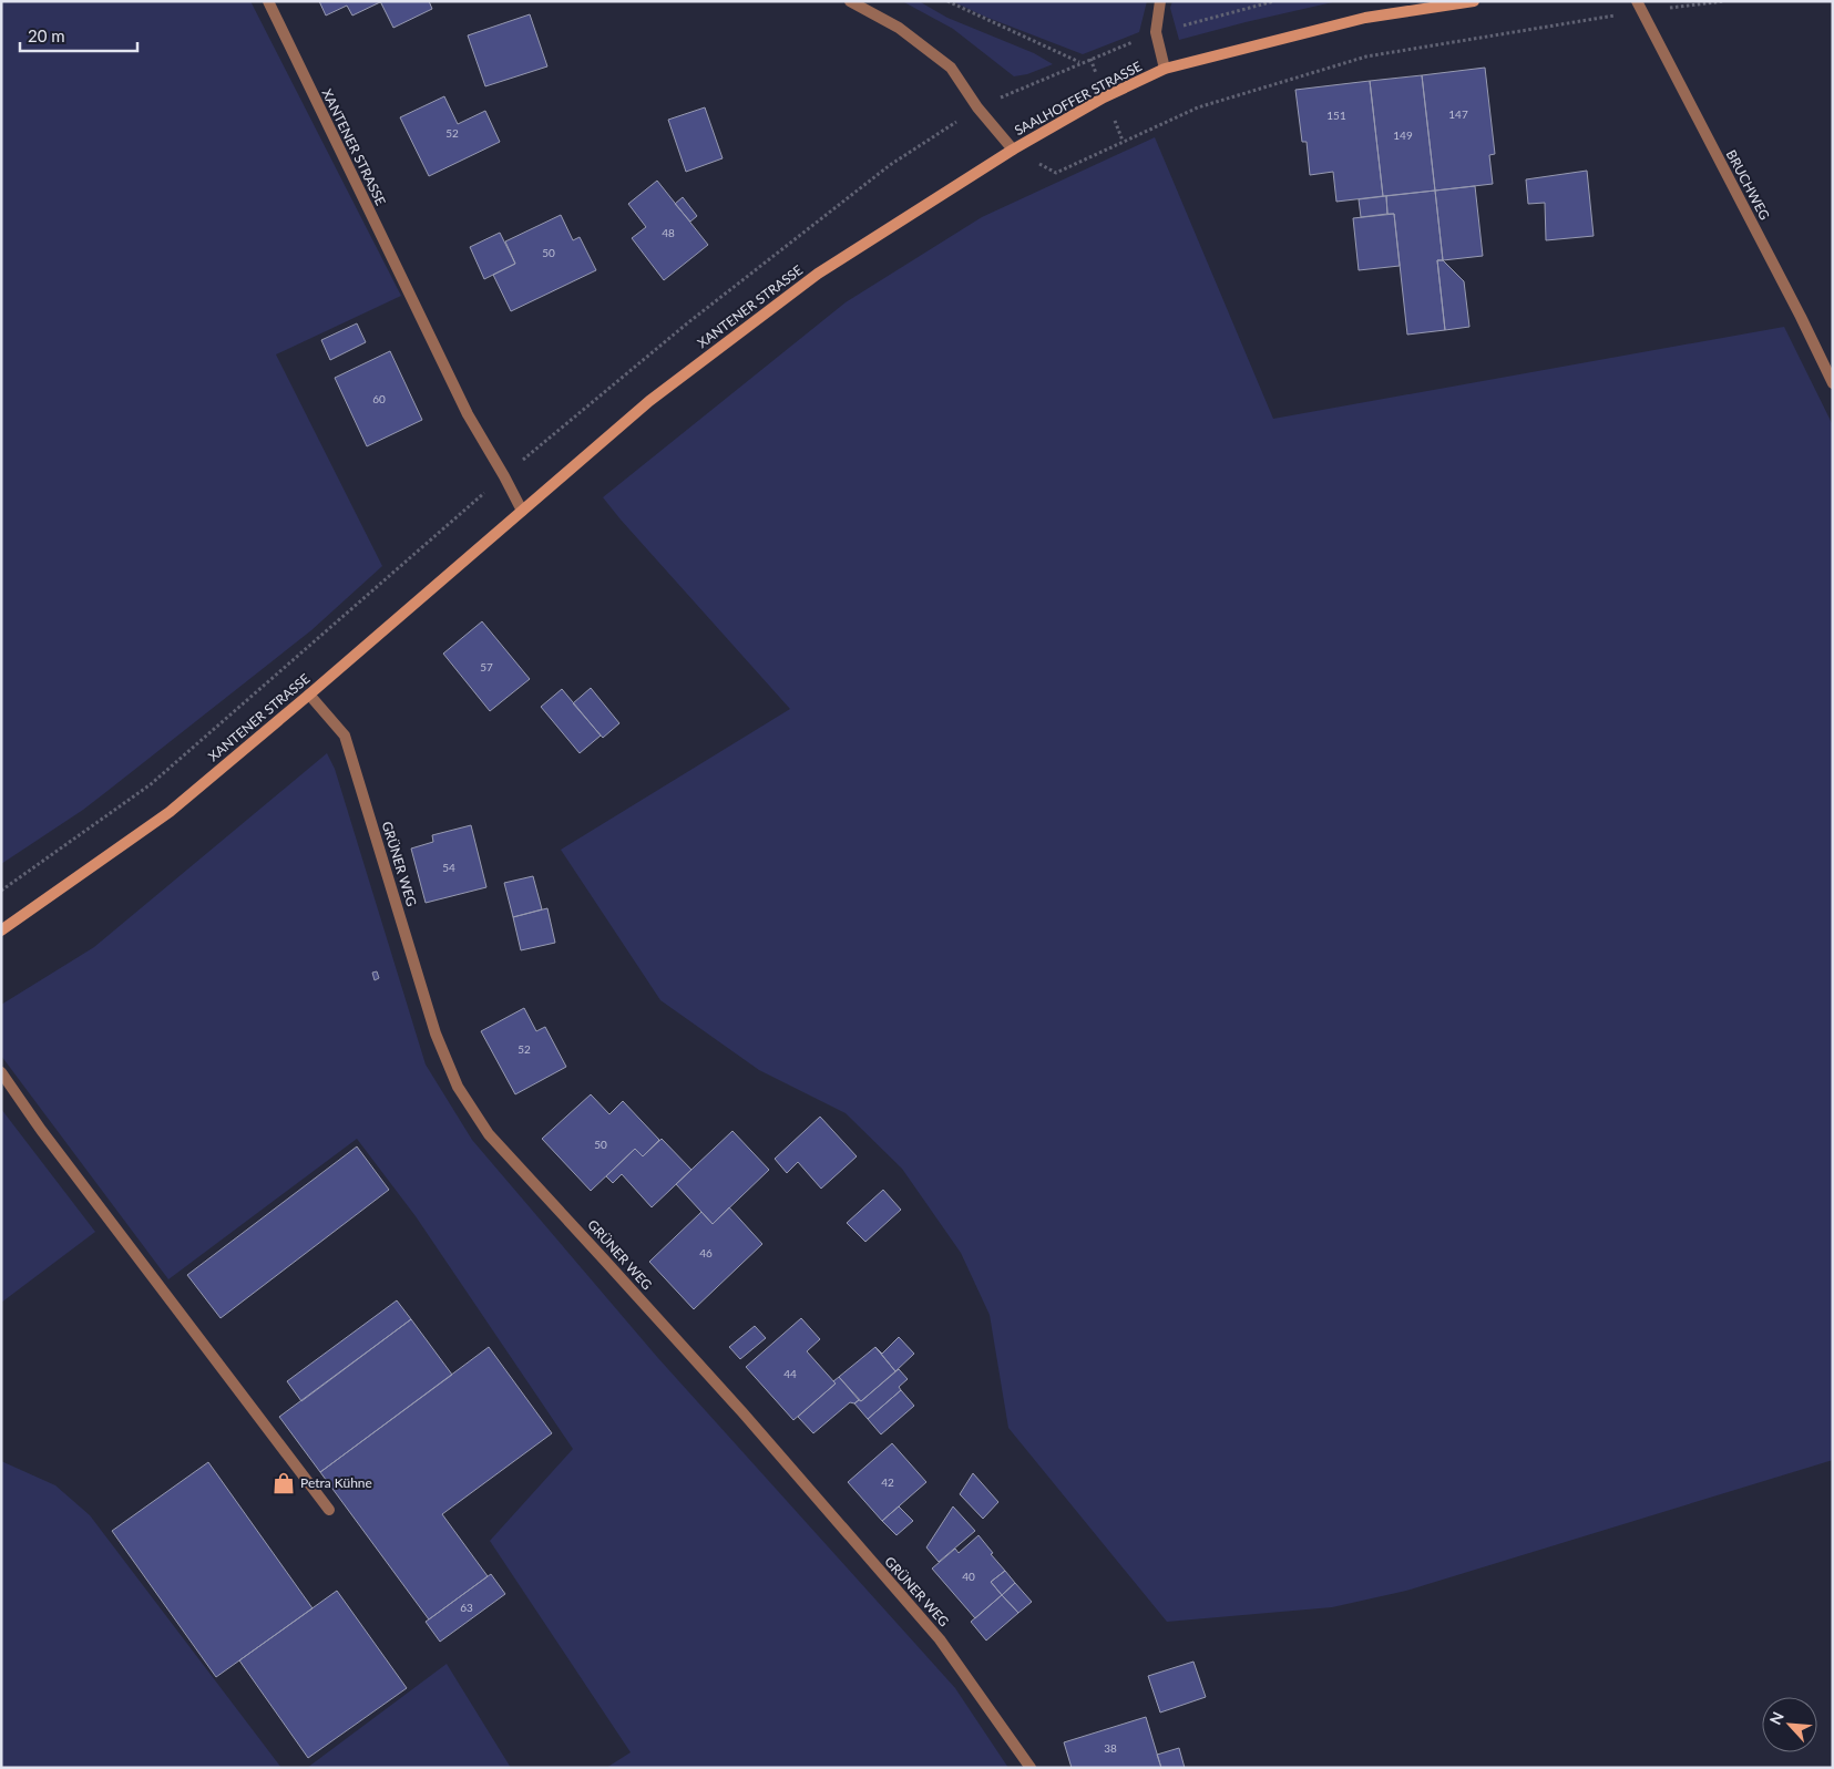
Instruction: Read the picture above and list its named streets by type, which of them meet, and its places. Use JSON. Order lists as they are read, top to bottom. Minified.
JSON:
{"streets":{"main road":["SAALHOFFER STRASSE","XANTENER STRASSE"],"street":["BRUCHWEG","GRÜNER WEG"]},"crossings":[["SAALHOFFER STRASSE","XANTENER STRASSE"],["XANTENER STRASSE","GRÜNER WEG"]],"places":{"shop":["Petra Kühne"]},"house_numbers":["147","151","52","149","48","50","60","57","54","52","50","46","44","42","40","63","38"],"scale_bar":"20 m","north":"top left"}
